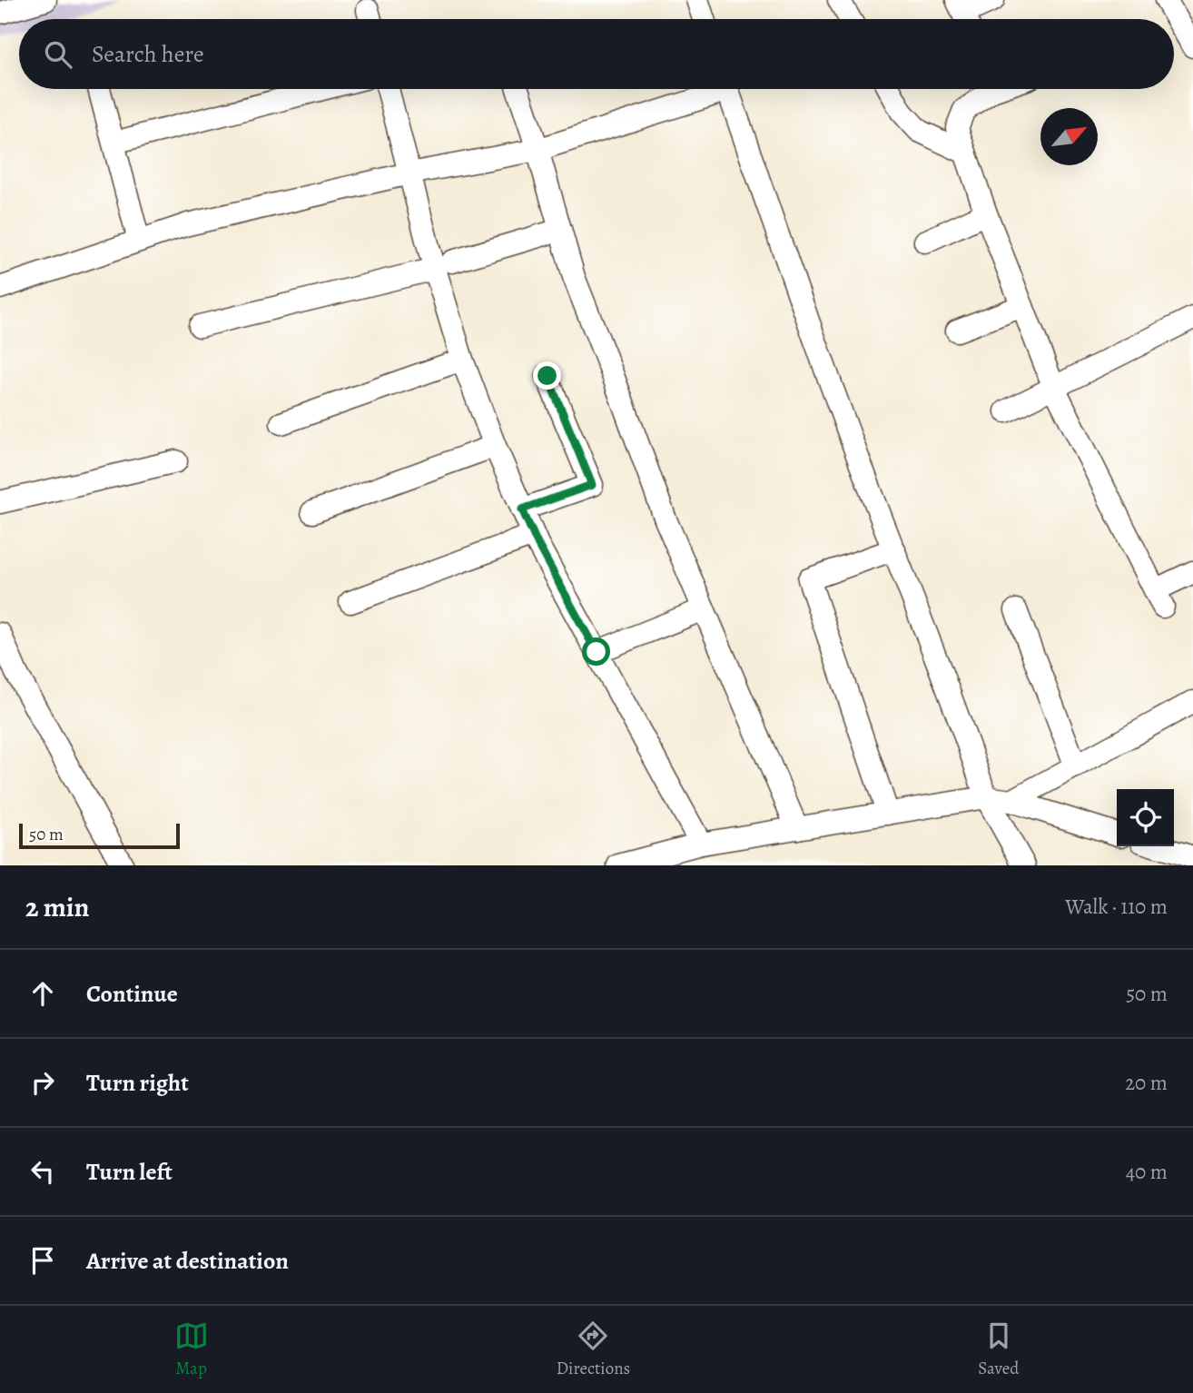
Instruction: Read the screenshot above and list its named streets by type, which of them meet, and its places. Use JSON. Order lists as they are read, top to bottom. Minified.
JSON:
{"scale_bar":"50 m","north":"top right","page":{"search":"Search here","scale":"50 m","heading":["2 min","Walk · 110 m"],"list":[["Continue","50 m"],["Turn right","20 m"],["Turn left","40 m"],"Arrive at destination"],"nav":["Map","Directions","Saved"]}}
